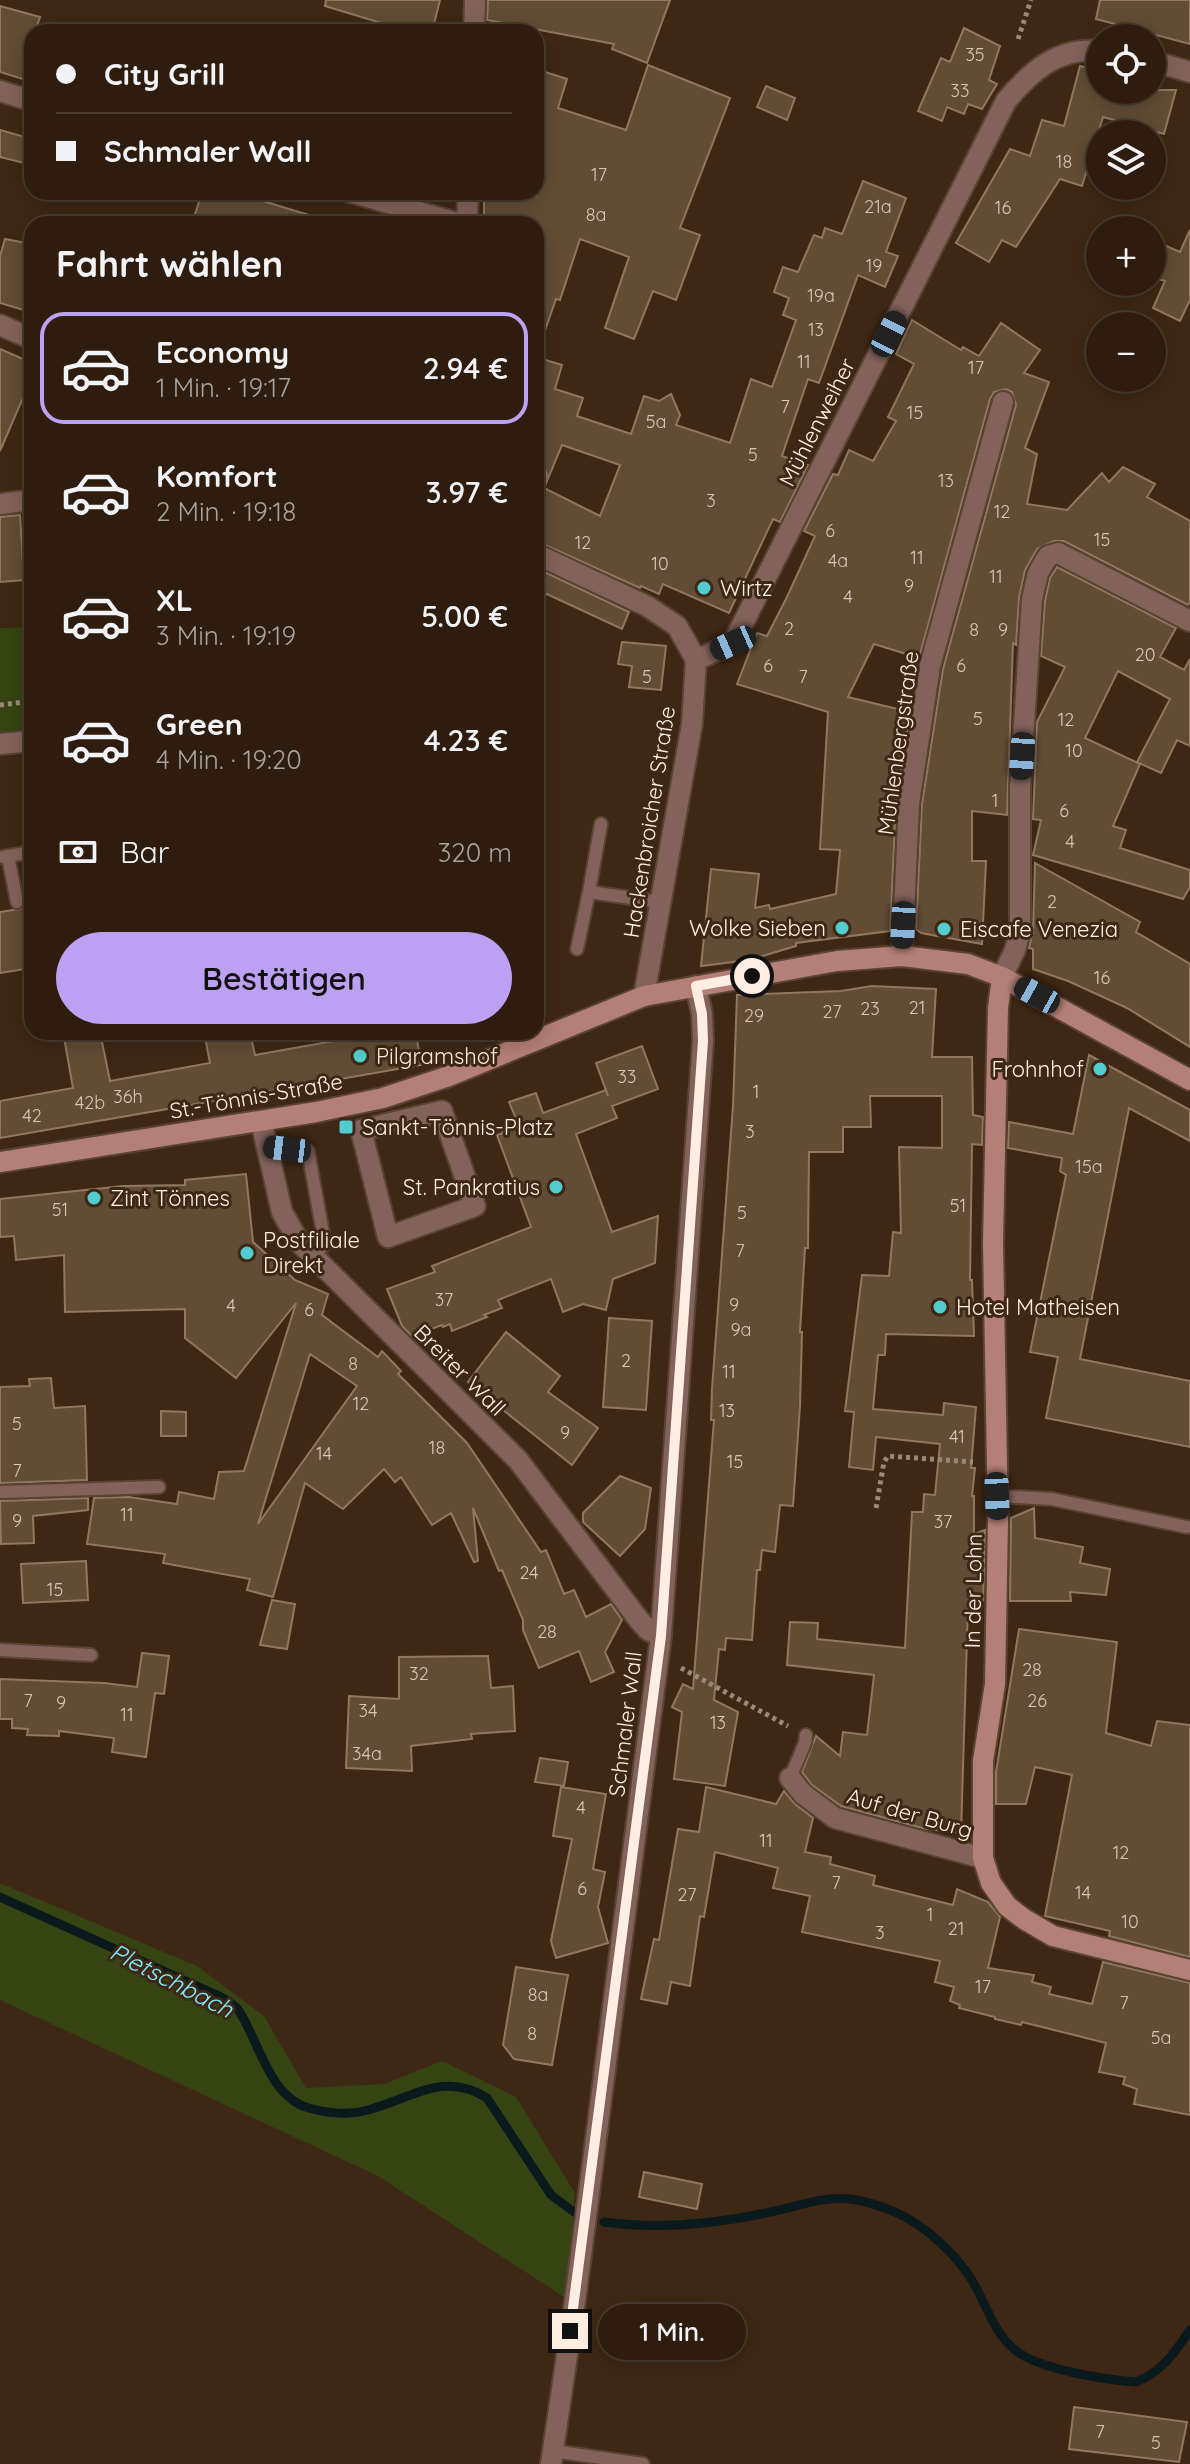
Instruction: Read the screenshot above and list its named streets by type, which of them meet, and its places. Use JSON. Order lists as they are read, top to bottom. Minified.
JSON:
{"streets":{"main road":["St.-Tönnis-Straße","In der Lohn"],"street":["Mühlenweiher","Mühlenbergstraße","Hackenbroicher Straße","Breiter Wall","Schmaler Wall","Auf der Burg"]},"crossings":[["Mühlenweiher","Hackenbroicher Straße"],["Mühlenbergstraße","St.-Tönnis-Straße"],["Hackenbroicher Straße","St.-Tönnis-Straße"],["St.-Tönnis-Straße","Breiter Wall"],["St.-Tönnis-Straße","In der Lohn"],["St.-Tönnis-Straße","Schmaler Wall"],["Breiter Wall","Schmaler Wall"],["In der Lohn","Auf der Burg"]],"water":["Pletschbach"],"places":{"other":["Wirtz","Wolke Sieben","Eiscafe Venezia","Pilgramshof","Frohnhof","St. Pankratius","Zint Tönnes","Postfiliale Direkt","Hotel Matheisen"],"transit":["Sankt-Tönnis-Platz"]},"house_numbers":["35","33","18","17","21a","16","8a","19","19a","13","11","17","7","15","5a","5","13","3","12","6","15","12","11","4a","10","11","9","4","2","8","9","20","6","6","5","7","5","12","10","1","6","4","2","16","21","23","27","29","33","1","36h","42b","42","3","15a","51","51","5","7","37","9","4","6","9a","2","8","11","12","13","5","9","41","18","14","15","7","11","9","37","24","15","28","28","32","7","26","9","34","11","13","34a","4","11","12","7","6","14","27","1","10","21","3","17","8a","7","8","5a","7","5"],"page":{"map_buttons":["+","−"],"banner":["City Grill","Schmaler Wall"],"heading":"Fahrt wählen","list":[{"name":"Economy","note":"1 Min. · 19:17","value":"2.94 €"},{"name":"Komfort","note":"2 Min. · 19:18","value":"3.97 €"},{"name":"XL","note":"3 Min. · 19:19","value":"5.00 €"},{"name":"Green","note":"4 Min. · 19:20","value":"4.23 €"}],"pay":["Bar","320 m"],"buttons":"Bestätigen","bubble":"1 Min."}}
